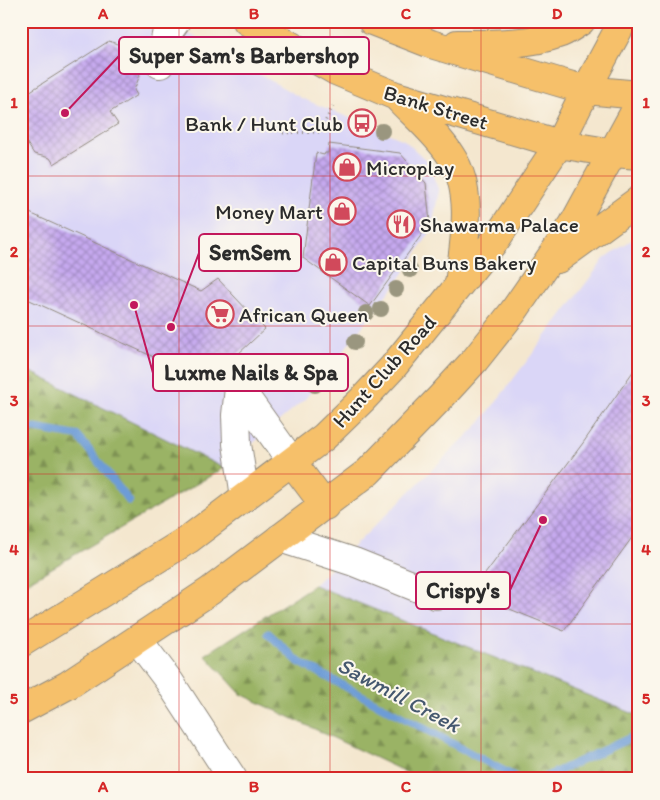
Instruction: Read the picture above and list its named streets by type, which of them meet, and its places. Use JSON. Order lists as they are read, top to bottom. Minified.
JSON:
{"streets":{"main road":["Bank Street","Hunt Club Road"]},"crossings":[["Bank Street","Hunt Club Road"]],"water":["Sawmill Creek"],"places":{"other":["Super Sam's Barbershop","Luxme Nails & Spa","SemSem","Crispy's"],"bus stop":["Bank / Hunt Club"],"shop":["Microplay","Money Mart","Capital Buns Bakery"],"restaurant":["Shawarma Palace"],"supermarket":["African Queen"]},"grid":{"columns":["A","B","C","D"],"rows":["1","2","3","4","5"]}}
